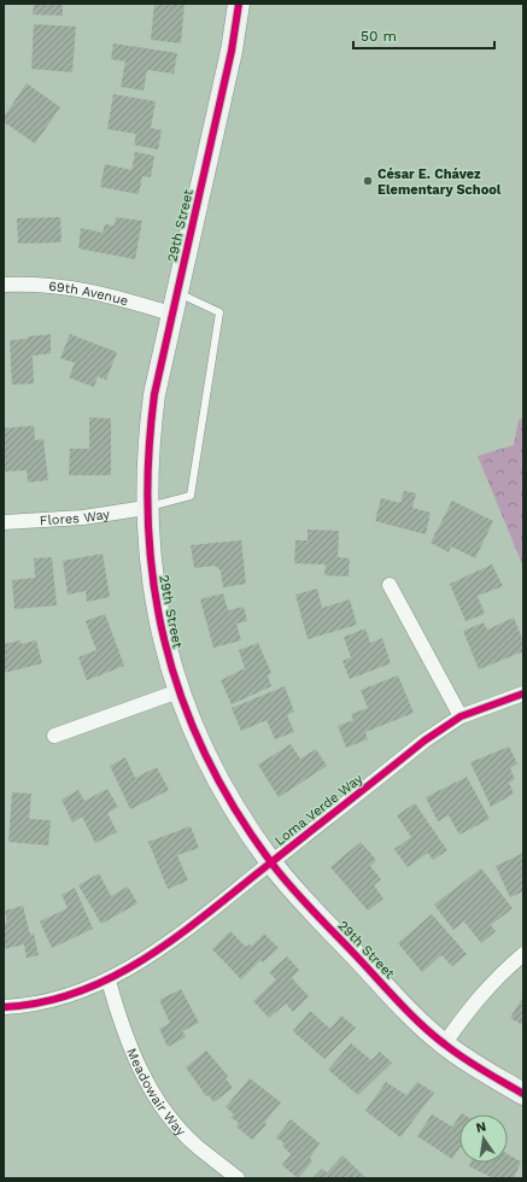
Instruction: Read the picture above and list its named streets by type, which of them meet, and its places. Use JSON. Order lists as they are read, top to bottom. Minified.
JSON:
{"streets":{"street":["29th Street","69th Avenue","Flores Way","Loma Verde Way","Meadowair Way"]},"crossings":[["29th Street","69th Avenue"],["29th Street","Flores Way"],["29th Street","Loma Verde Way"],["Loma Verde Way","Meadowair Way"]],"places":["César E. Chávez Elementary School"],"scale_bar":"50 m","north":"top"}
